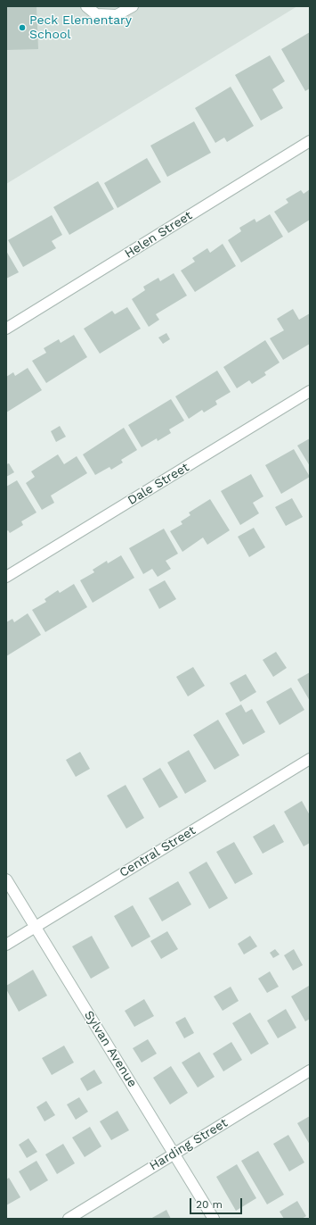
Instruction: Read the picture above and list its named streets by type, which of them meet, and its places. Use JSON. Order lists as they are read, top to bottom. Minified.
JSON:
{"streets":{"street":["Helen Street","Dale Street","Central Street","Sylvan Avenue","Harding Street"]},"crossings":[["Central Street","Sylvan Avenue"],["Sylvan Avenue","Harding Street"]],"places":["Peck Elementary School"],"scale_bar":"20 m"}
